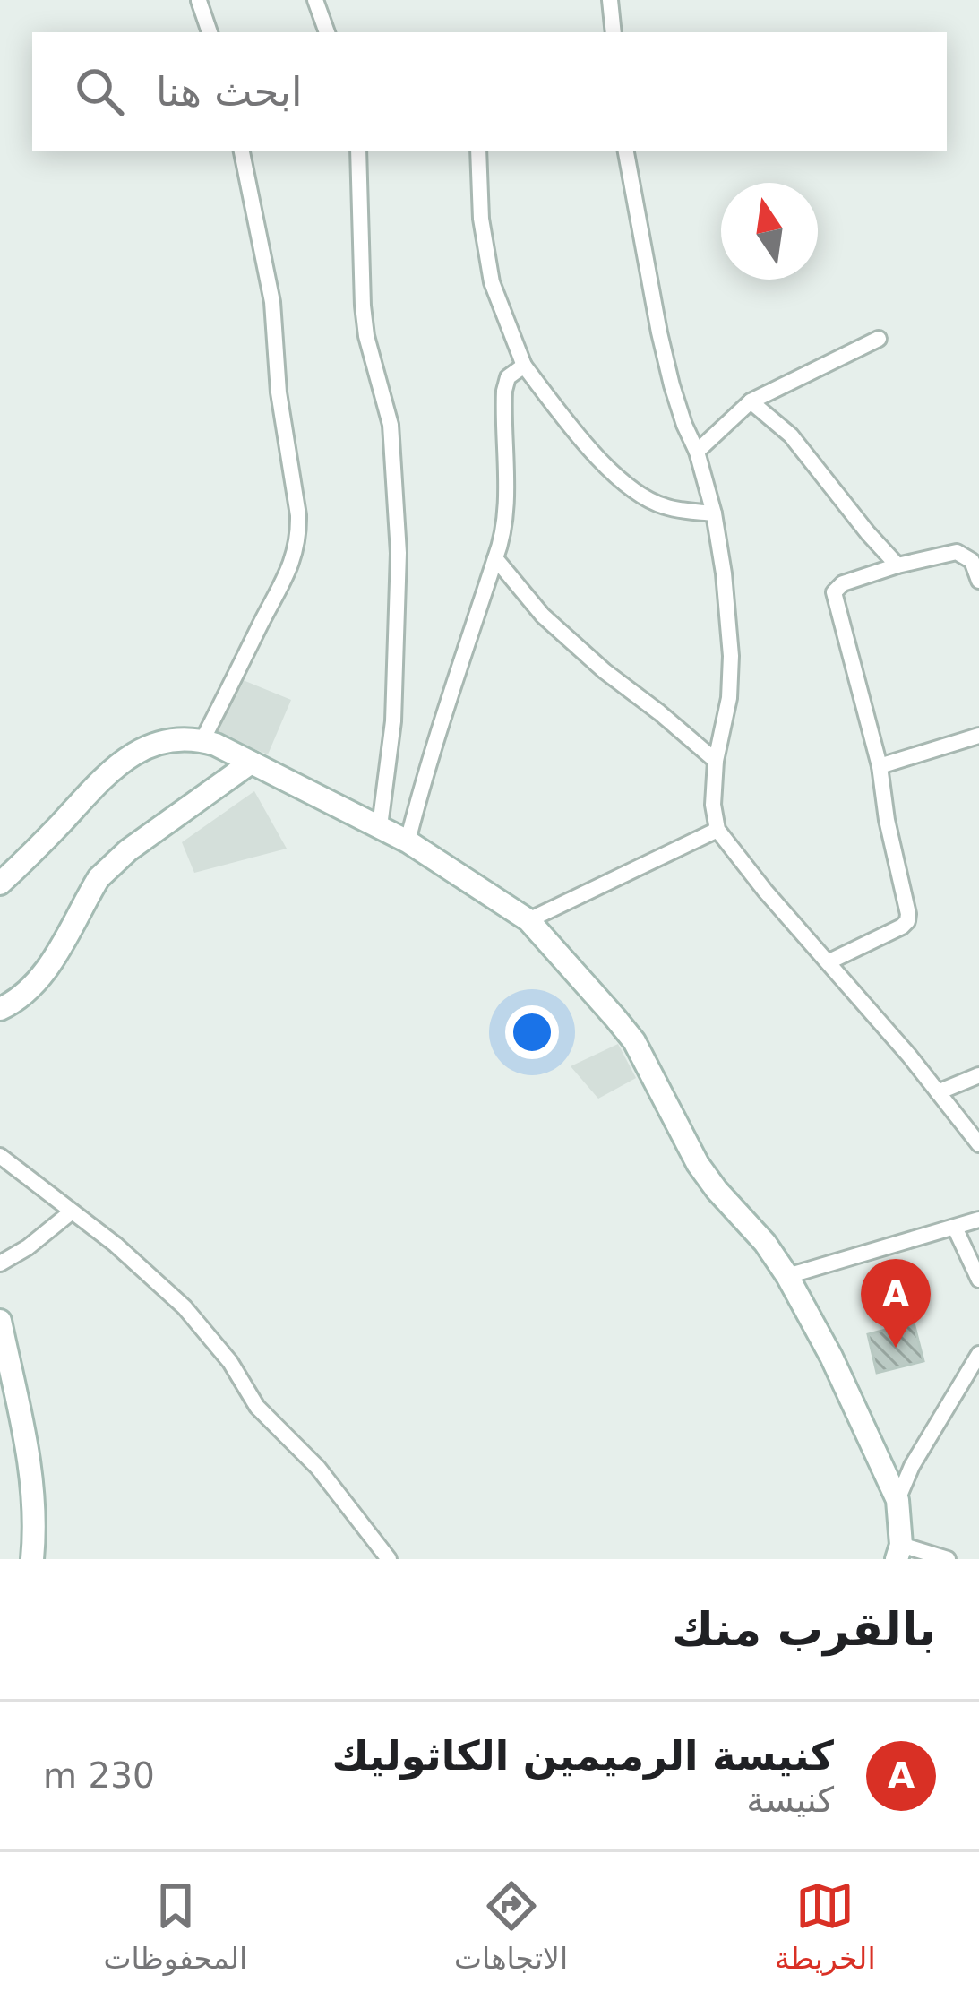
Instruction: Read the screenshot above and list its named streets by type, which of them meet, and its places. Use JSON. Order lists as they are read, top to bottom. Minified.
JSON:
{"north":"top","page":{"search":"ابحث هنا","pins":"A","heading":"بالقرب منك","list":[{"mark":"A","name":"كنيسة الرميمين الكاثوليك","note":"كنيسة","value":"230 m"}],"nav":["الخريطة","الاتجاهات","المحفوظات"]}}
